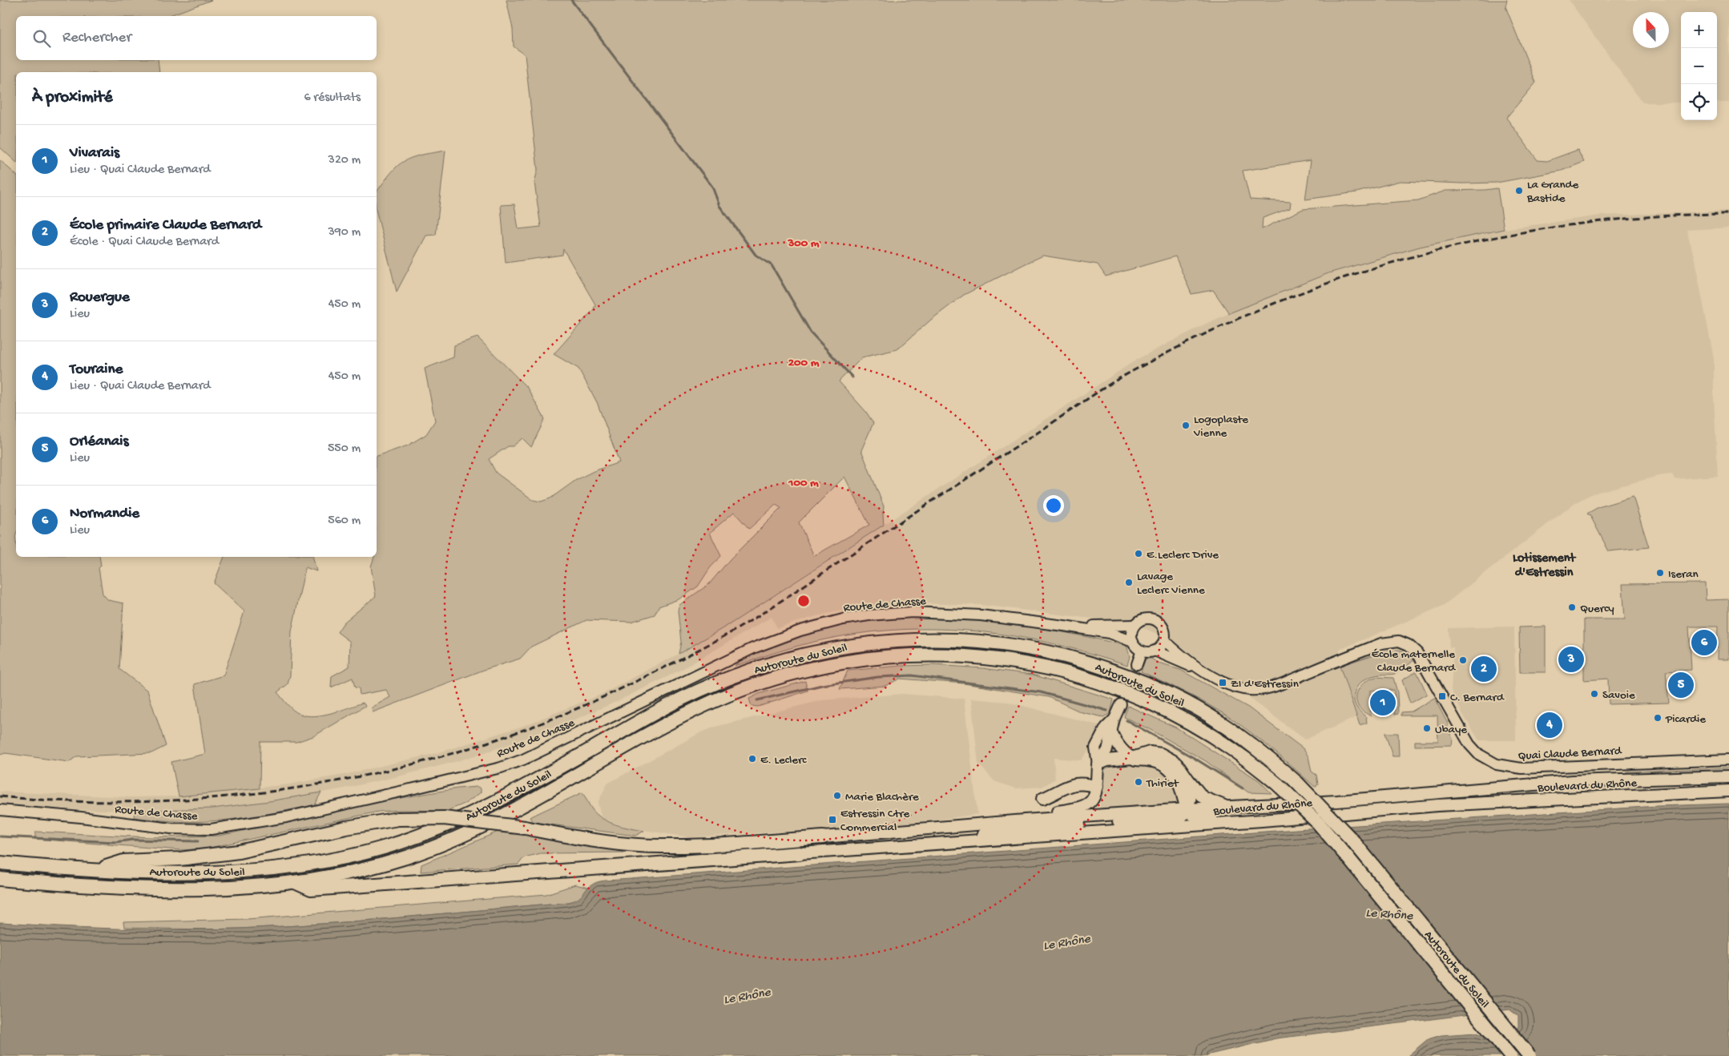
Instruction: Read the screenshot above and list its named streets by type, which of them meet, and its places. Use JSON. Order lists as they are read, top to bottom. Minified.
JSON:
{"streets":{"highway":["Autoroute du Soleil","Boulevard du Rhône"],"main road":["Route de Chasse","Quai Claude Bernard"]},"districts":["Lotissement d'Estressin"],"water":["Le Rhône"],"places":{"other":["La Grande Bastide","Logoplaste Vienne","E.Leclerc Drive","Iseran","Lavage Leclerc Vienne","Quercy","École maternelle Claude Bernard","Savoie","Picardie","Ubaye","E. Leclerc","Thiriet","Marie Blachère"],"transit":["ZI d'Estressin","C. Bernard","Estressin Ctre Commercial"]},"north":"top","page":{"map_buttons":["+","−"],"search":"Rechercher","heading":["À proximité","6 résultats"],"list":[{"mark":"1","name":"Vivarais","note":"Lieu · Quai Claude Bernard","value":"320 m"},{"mark":"2","name":"École primaire Claude Bernard","note":"École · Quai Claude Bernard","value":"390 m"},{"mark":"3","name":"Rouergue","note":"Lieu","value":"450 m"},{"mark":"4","name":"Touraine","note":"Lieu · Quai Claude Bernard","value":"450 m"},{"mark":"5","name":"Orléanais","note":"Lieu","value":"550 m"},{"mark":"6","name":"Normandie","note":"Lieu","value":"560 m"}],"pins":["6","3","2","5","1","4"]},"rings":["300 m","200 m","100 m"]}
